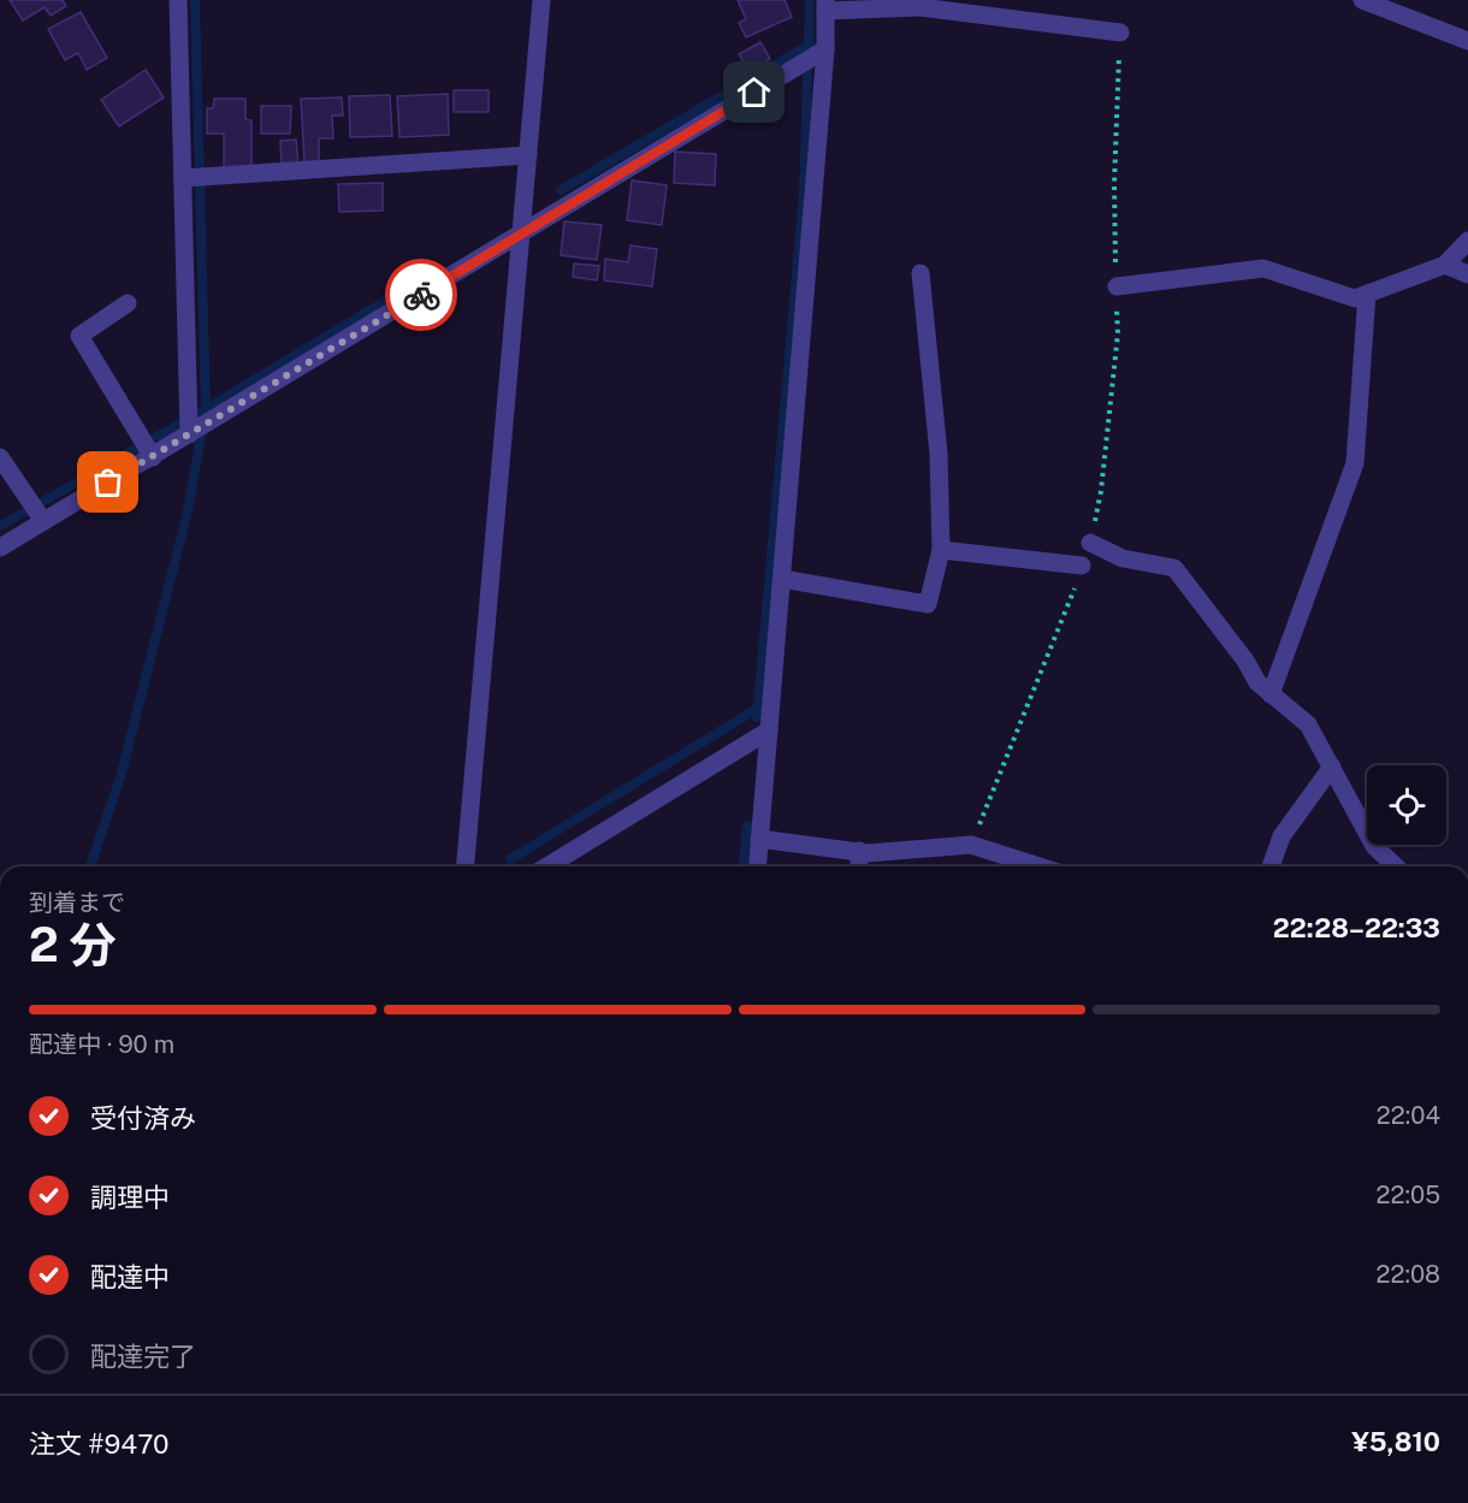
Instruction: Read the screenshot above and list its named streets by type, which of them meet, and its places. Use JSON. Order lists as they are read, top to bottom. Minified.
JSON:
{"page":{"heading":["2 分","到着まで","22:28–22:33"],"panel":["注文 #9470","¥5,810"],"bar":"配達中 · 90 m","list":[["受付済み","22:04"],["調理中","22:05"],["配達中","22:08"],"配達完了"]}}
